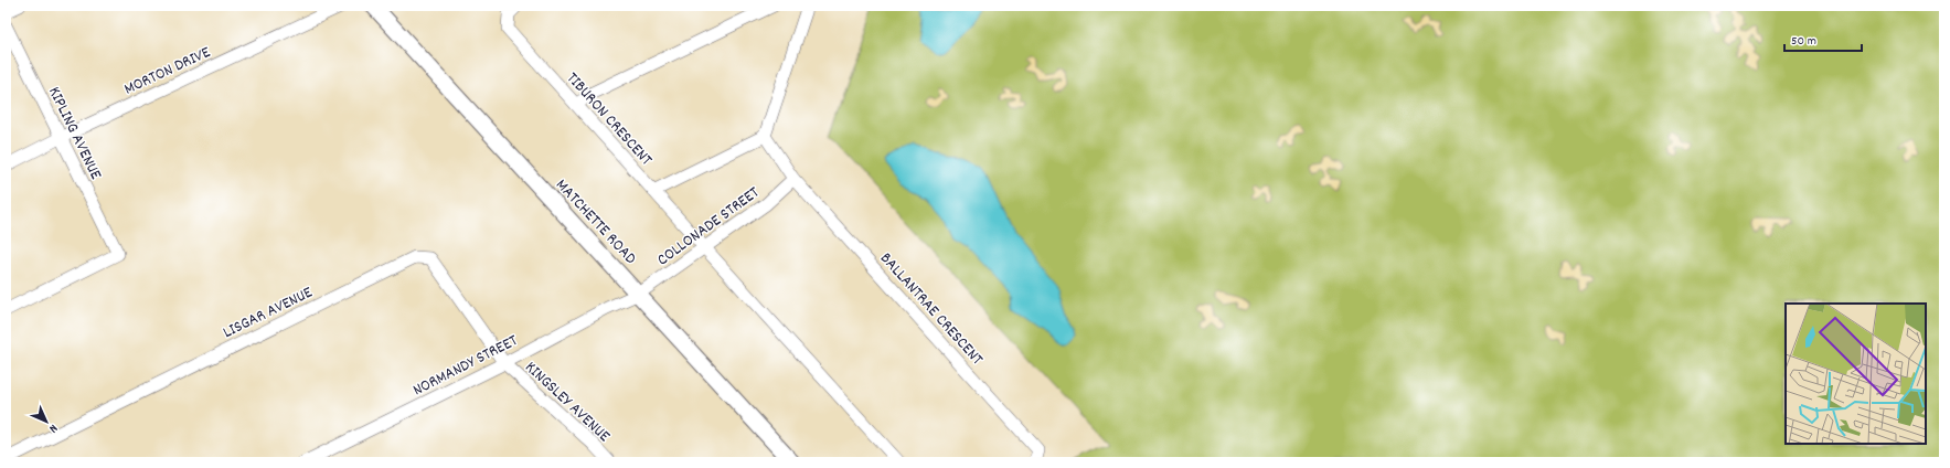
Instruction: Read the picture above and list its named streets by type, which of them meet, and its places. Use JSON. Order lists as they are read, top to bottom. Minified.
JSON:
{"streets":{"street":["MORTON DRIVE","TIBURON CRESCENT","KIPLING AVENUE","MATCHETTE ROAD","COLLONADE STREET","BALLANTRAE CRESCENT","LISGAR AVENUE","NORMANDY STREET","KINGSLEY AVENUE"]},"crossings":[["MORTON DRIVE","KIPLING AVENUE"],["TIBURON CRESCENT","COLLONADE STREET"],["MATCHETTE ROAD","COLLONADE STREET"],["MATCHETTE ROAD","NORMANDY STREET"],["COLLONADE STREET","BALLANTRAE CRESCENT"],["COLLONADE STREET","NORMANDY STREET"],["LISGAR AVENUE","NORMANDY STREET"],["LISGAR AVENUE","KINGSLEY AVENUE"],["NORMANDY STREET","KINGSLEY AVENUE"]],"scale_bar":"50 m","north":"bottom right"}
